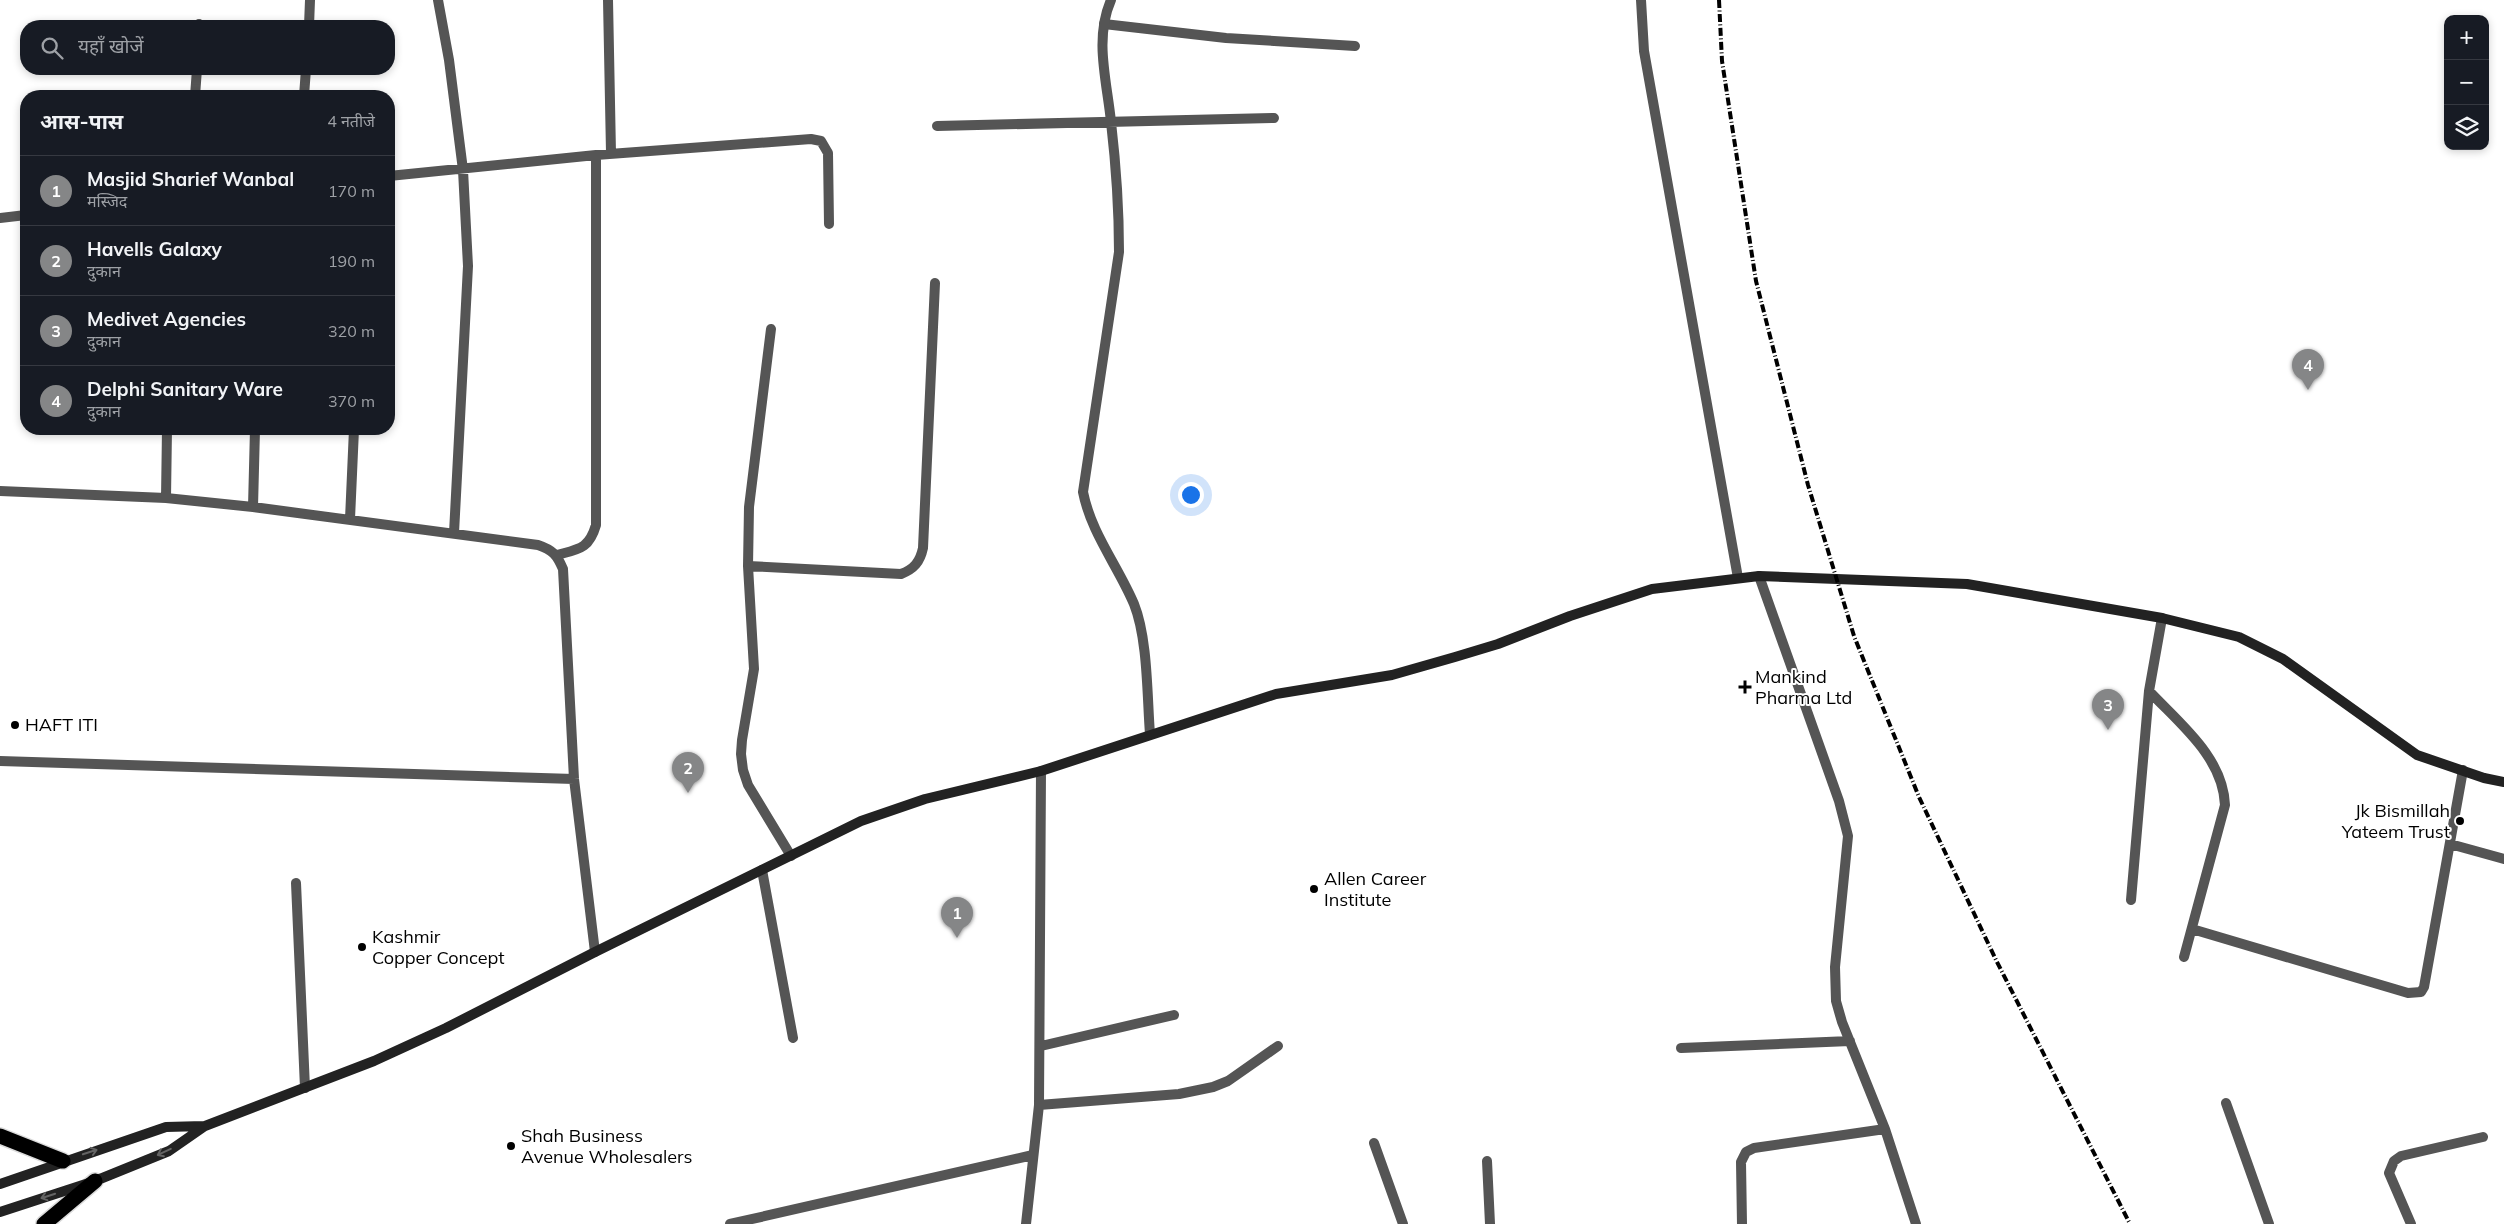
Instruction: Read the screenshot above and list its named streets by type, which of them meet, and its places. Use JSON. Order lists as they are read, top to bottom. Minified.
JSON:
{"places":{"health":["Mankind Pharma Ltd"],"other":["HAFT ITI","Jk Bismillah Yateem Trust","Allen Career Institute","Kashmir Copper Concept","Shah Business Avenue Wholesalers"]},"page":{"map_buttons":["+","−"],"search":"यहाँ खोजें","heading":["आस-पास","4 नतीजे"],"list":[{"mark":"1","name":"Masjid Sharief Wanbal","note":"मस्जिद","value":"170 m"},{"mark":"2","name":"Havells Galaxy","note":"दुकान","value":"190 m"},{"mark":"3","name":"Medivet Agencies","note":"दुकान","value":"320 m"},{"mark":"4","name":"Delphi Sanitary Ware","note":"दुकान","value":"370 m"}],"pins":["4","3","2","1"]}}
